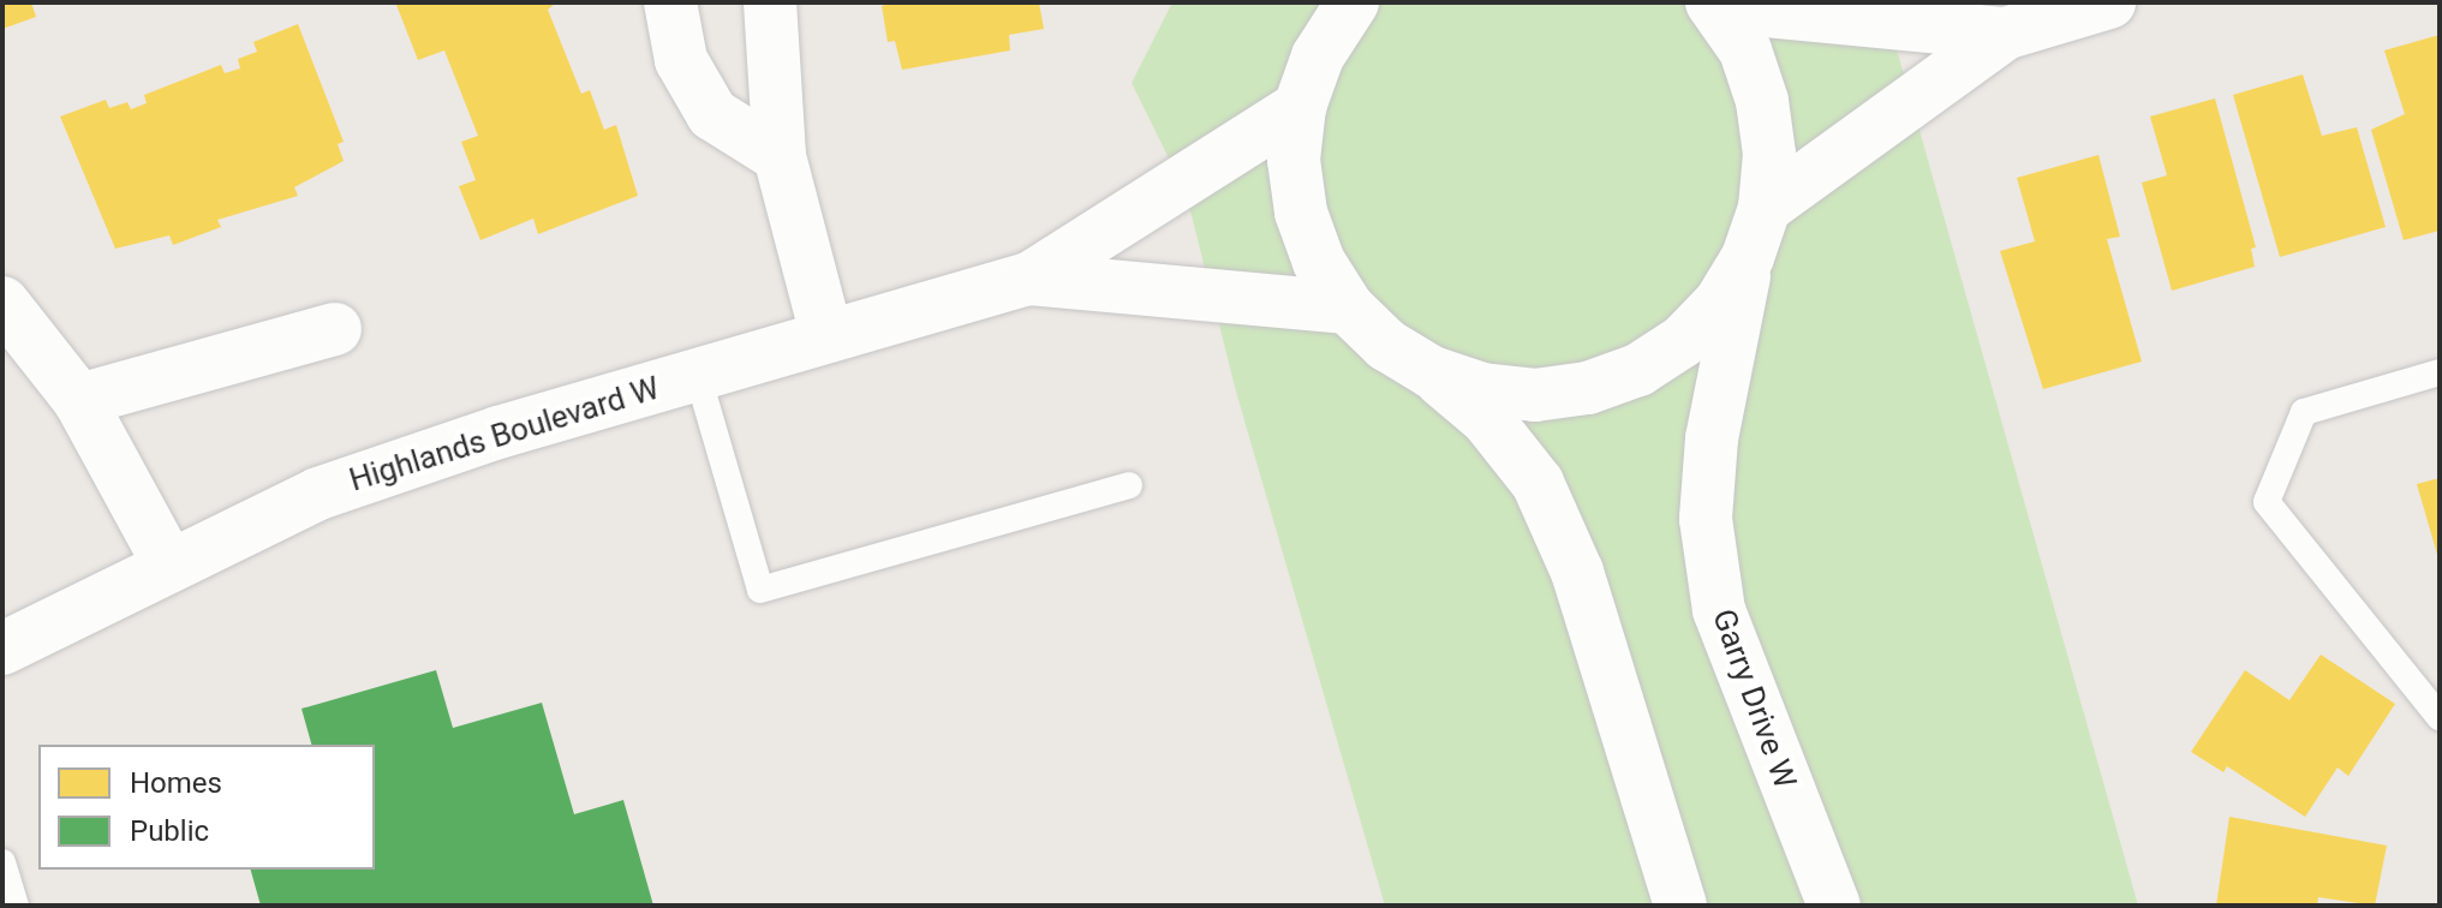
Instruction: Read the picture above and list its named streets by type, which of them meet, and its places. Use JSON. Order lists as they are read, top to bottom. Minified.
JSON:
{"streets":{"street":["Highlands Boulevard W","Garry Drive W"]},"legend":["Homes","Public"]}
